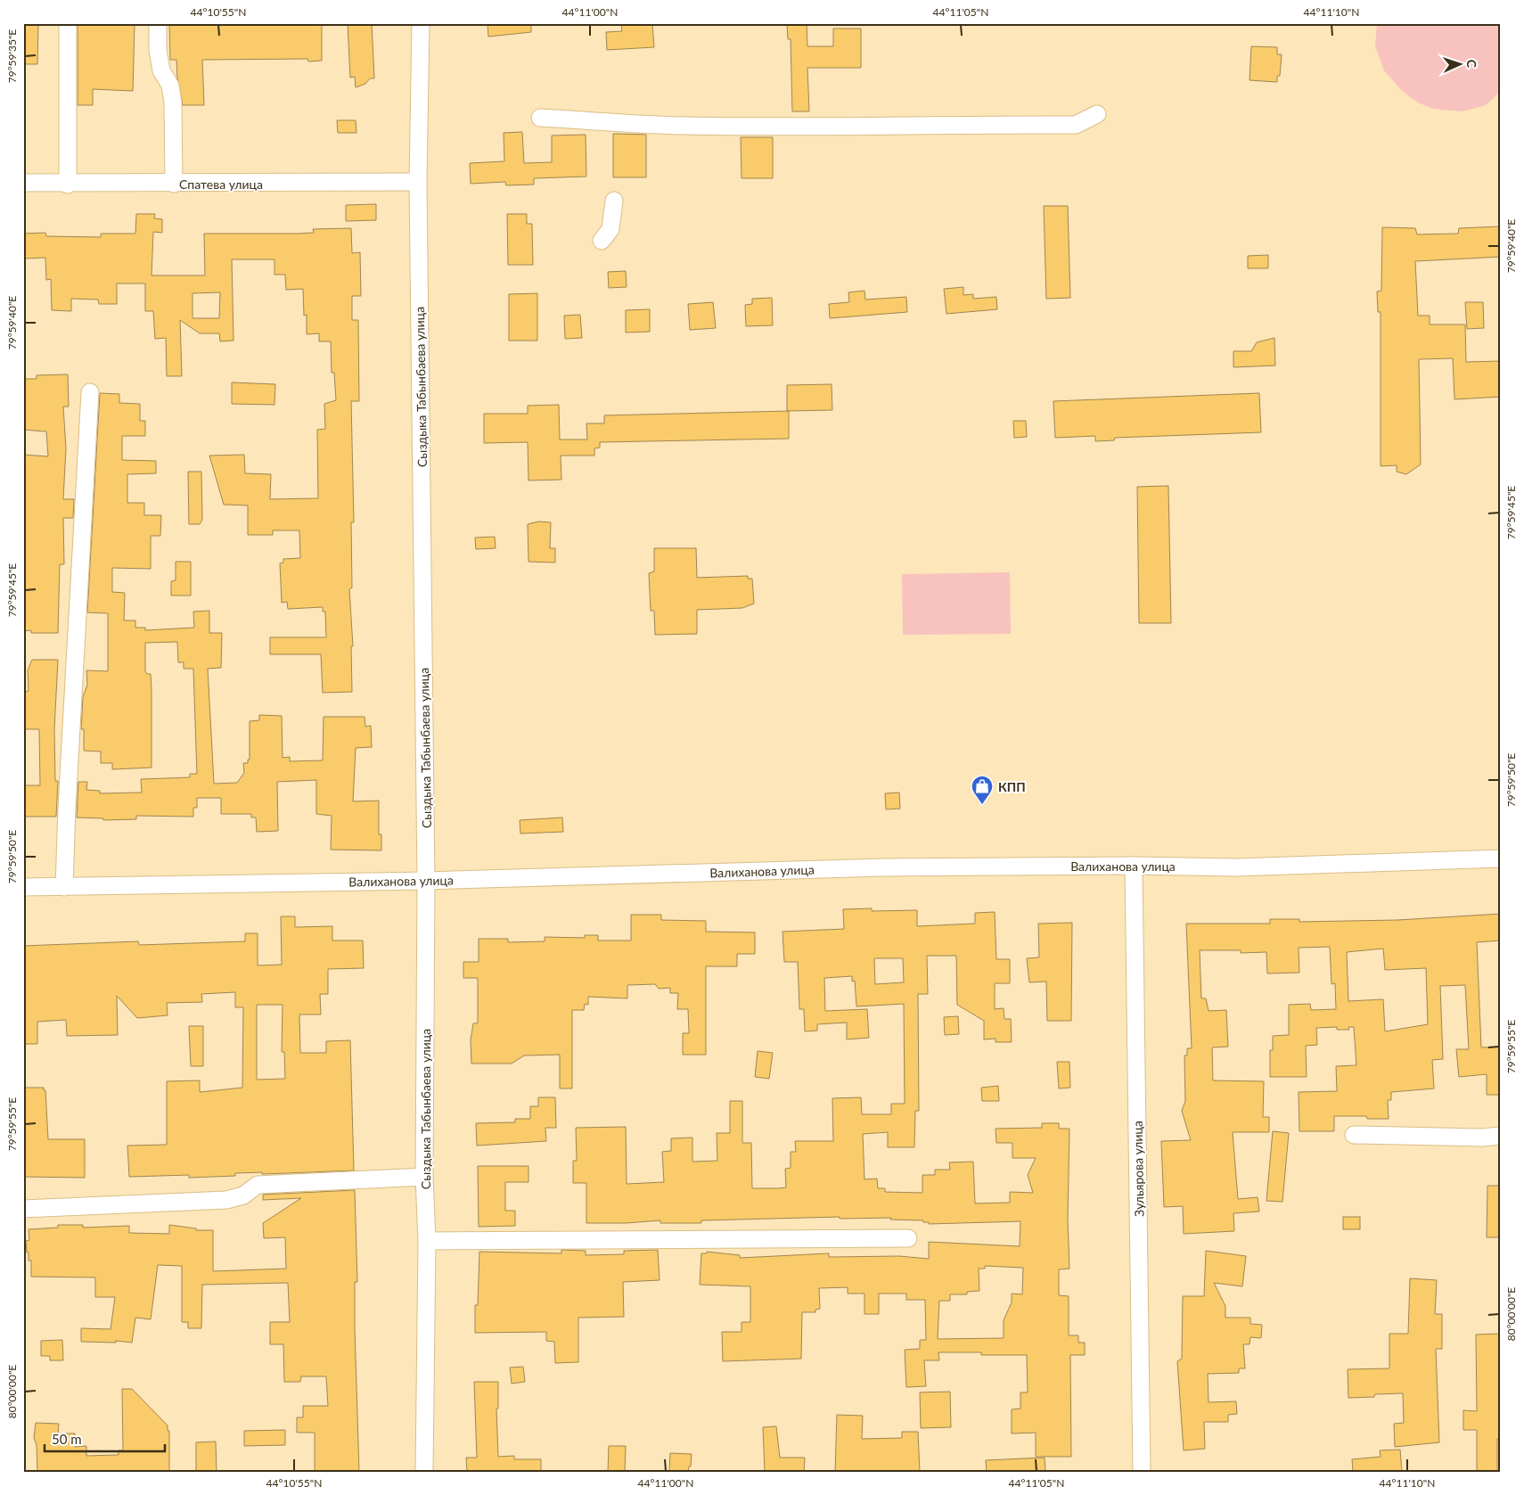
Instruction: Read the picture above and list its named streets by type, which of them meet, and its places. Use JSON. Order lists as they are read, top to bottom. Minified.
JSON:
{"streets":{"street":["Спатева улица","Сыздыка Табынбаева улица","Валиханова улица","Зульярова улица"]},"crossings":[["Спатева улица","Сыздыка Табынбаева улица"],["Сыздыка Табынбаева улица","Валиханова улица"],["Валиханова улица","Зульярова улица"]],"places":{"shop":["КПП"]},"scale_bar":"50 m","north":"right","coordinates":["44°10'55\"N","44°11'00\"N","44°11'05\"N","44°11'10\"N","79°59'35\"E","79°59'40\"E","79°59'45\"E","79°59'50\"E","79°59'55\"E","80°00'00\"E"]}
